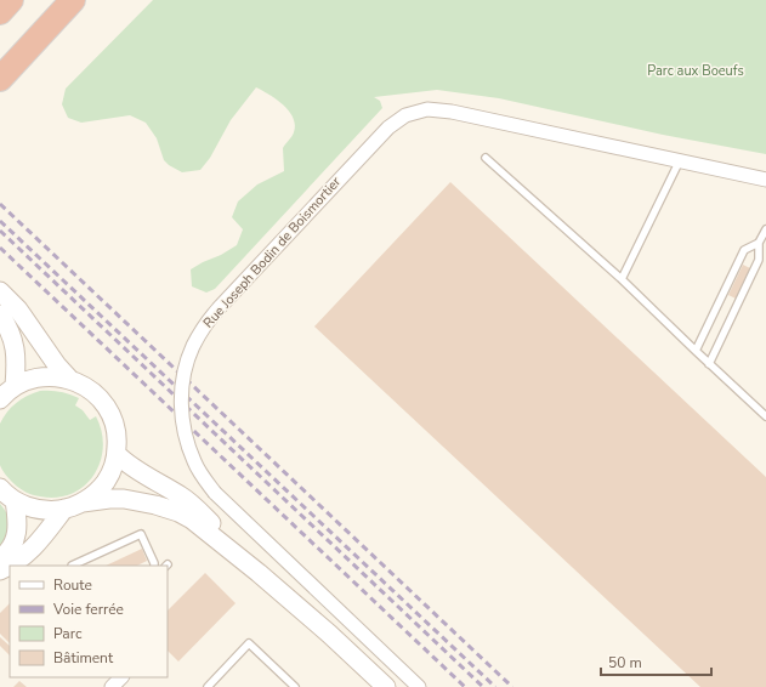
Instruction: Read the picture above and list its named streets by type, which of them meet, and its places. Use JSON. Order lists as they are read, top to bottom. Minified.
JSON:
{"streets":{"street":["Rue Joseph Bodin de Boismortier"]},"parks":["Parc aux Boeufs"],"legend":["Route","Voie ferrée","Parc","Bâtiment"],"scale_bar":"50 m"}
